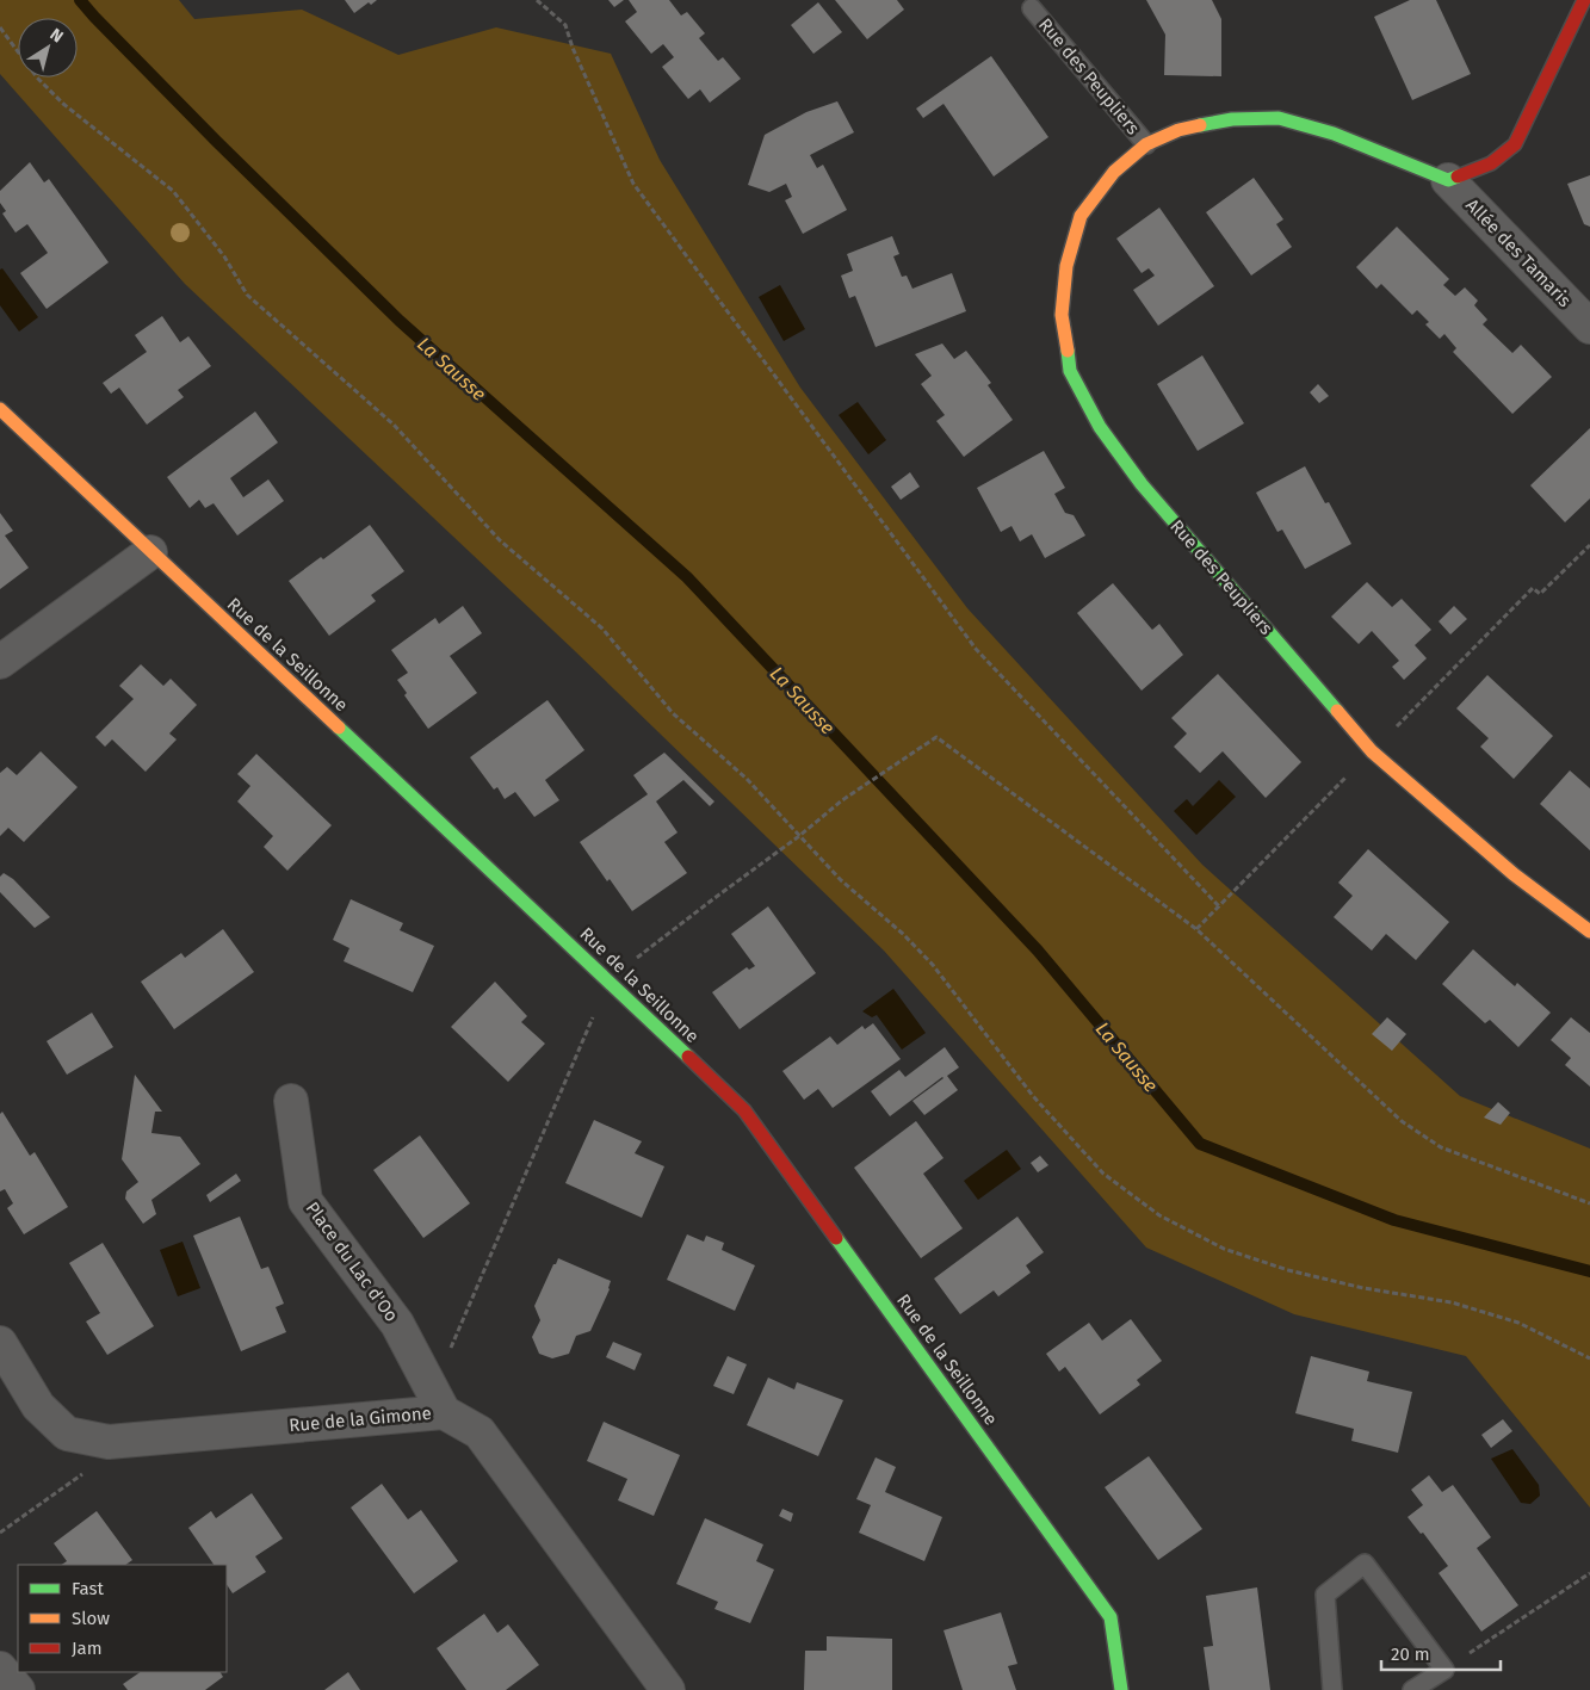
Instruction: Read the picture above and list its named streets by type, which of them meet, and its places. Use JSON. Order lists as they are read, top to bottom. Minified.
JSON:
{"streets":{"street":["Rue des Peupliers","Allée des Tamaris","Rue de la Seillonne","Place du Lac d'Oo","Rue de la Gimone"]},"crossings":[["Rue des Peupliers","Allée des Tamaris"],["Place du Lac d'Oo","Rue de la Gimone"]],"water":["La Sausse"],"legend":["Fast","Slow","Jam"],"scale_bar":"20 m","north":"top right"}
